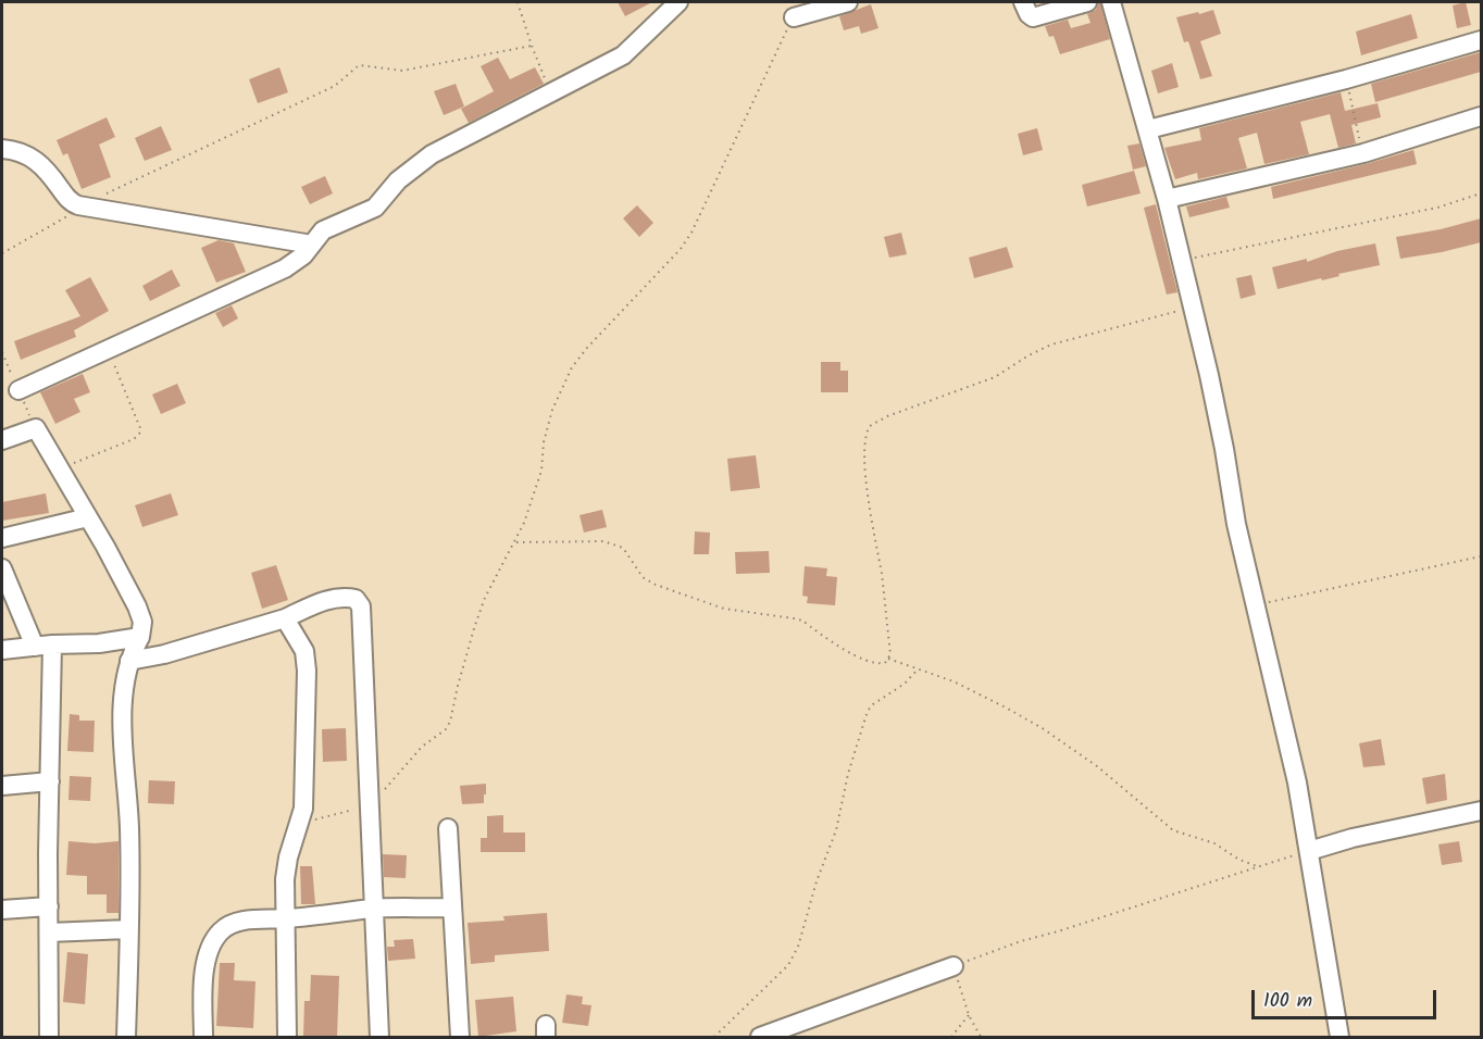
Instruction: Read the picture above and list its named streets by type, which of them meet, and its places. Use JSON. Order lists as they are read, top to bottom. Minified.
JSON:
{"scale_bar":"100 m"}
